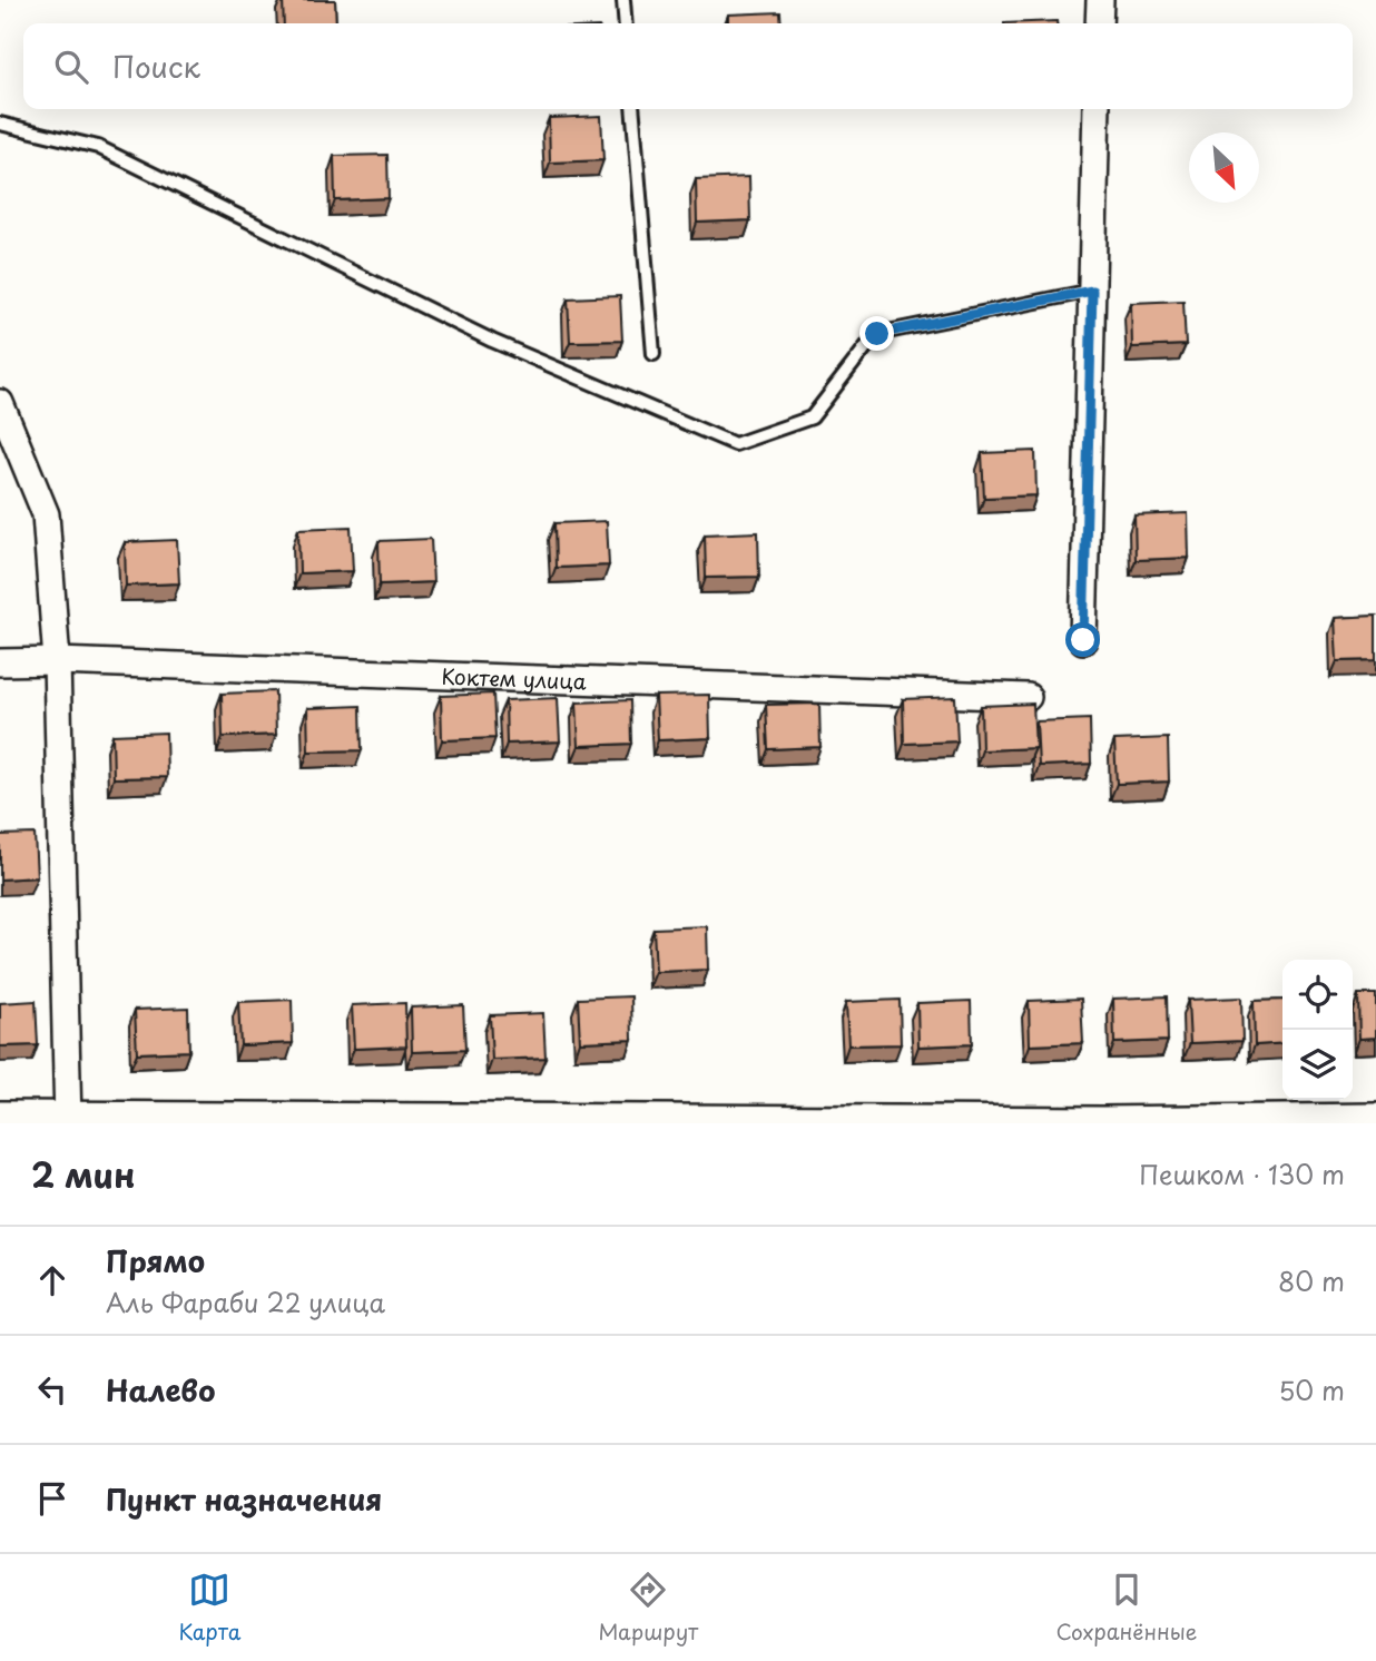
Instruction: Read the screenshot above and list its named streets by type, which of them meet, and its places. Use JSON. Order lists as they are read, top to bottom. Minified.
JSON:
{"streets":{"street":["Коктем улица"]},"north":"bottom right","page":{"search":"Поиск","heading":["2 мин","Пешком · 130 m"],"list":[["Прямо","Аль Фараби 22 улица","80 m"],["Налево","50 m"],"Пункт назначения"],"nav":["Карта","Маршрут","Сохранённые"]}}
